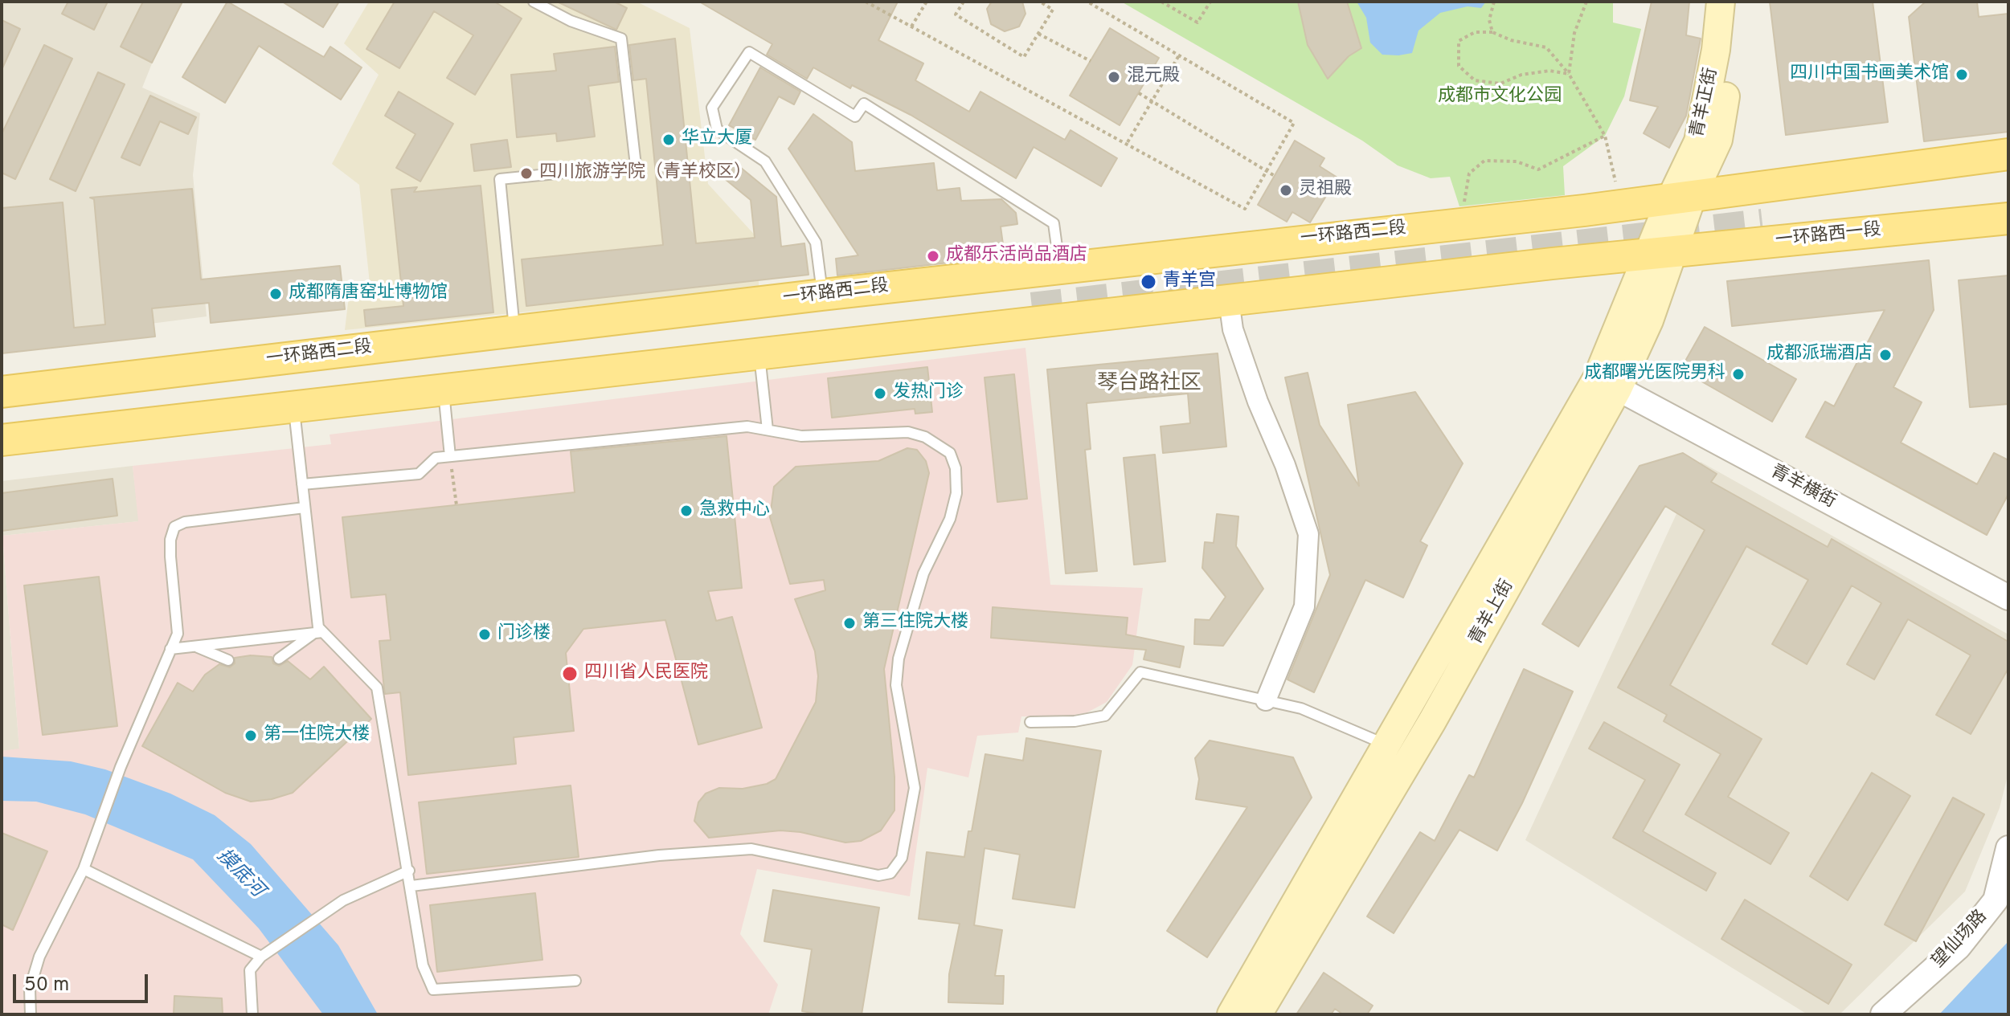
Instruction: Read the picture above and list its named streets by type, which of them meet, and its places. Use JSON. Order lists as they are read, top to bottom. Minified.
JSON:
{"streets":{"main road":["青羊正街","一环路西二段","一环路西一段","青羊上街"],"street":["青羊横街","望仙场路"]},"crossings":[["青羊正街","一环路西二段"],["青羊正街","青羊上街"],["一环路西二段","青羊上街"],["一环路西一段","青羊上街"],["青羊横街","青羊上街"]],"districts":["琴台路社区"],"water":["摸底河"],"parks":["成都市文化公园"],"places":["四川中国书画美术馆","混元殿","华立大厦","四川旅游学院（青羊校区）","灵祖殿","成都乐活尚品酒店","青羊宫","成都隋唐窑址博物馆","成都派瑞酒店","成都曙光医院男科","发热门诊","急救中心","第三住院大楼","门诊楼","四川省人民医院","第一住院大楼"],"scale_bar":"50 m"}
